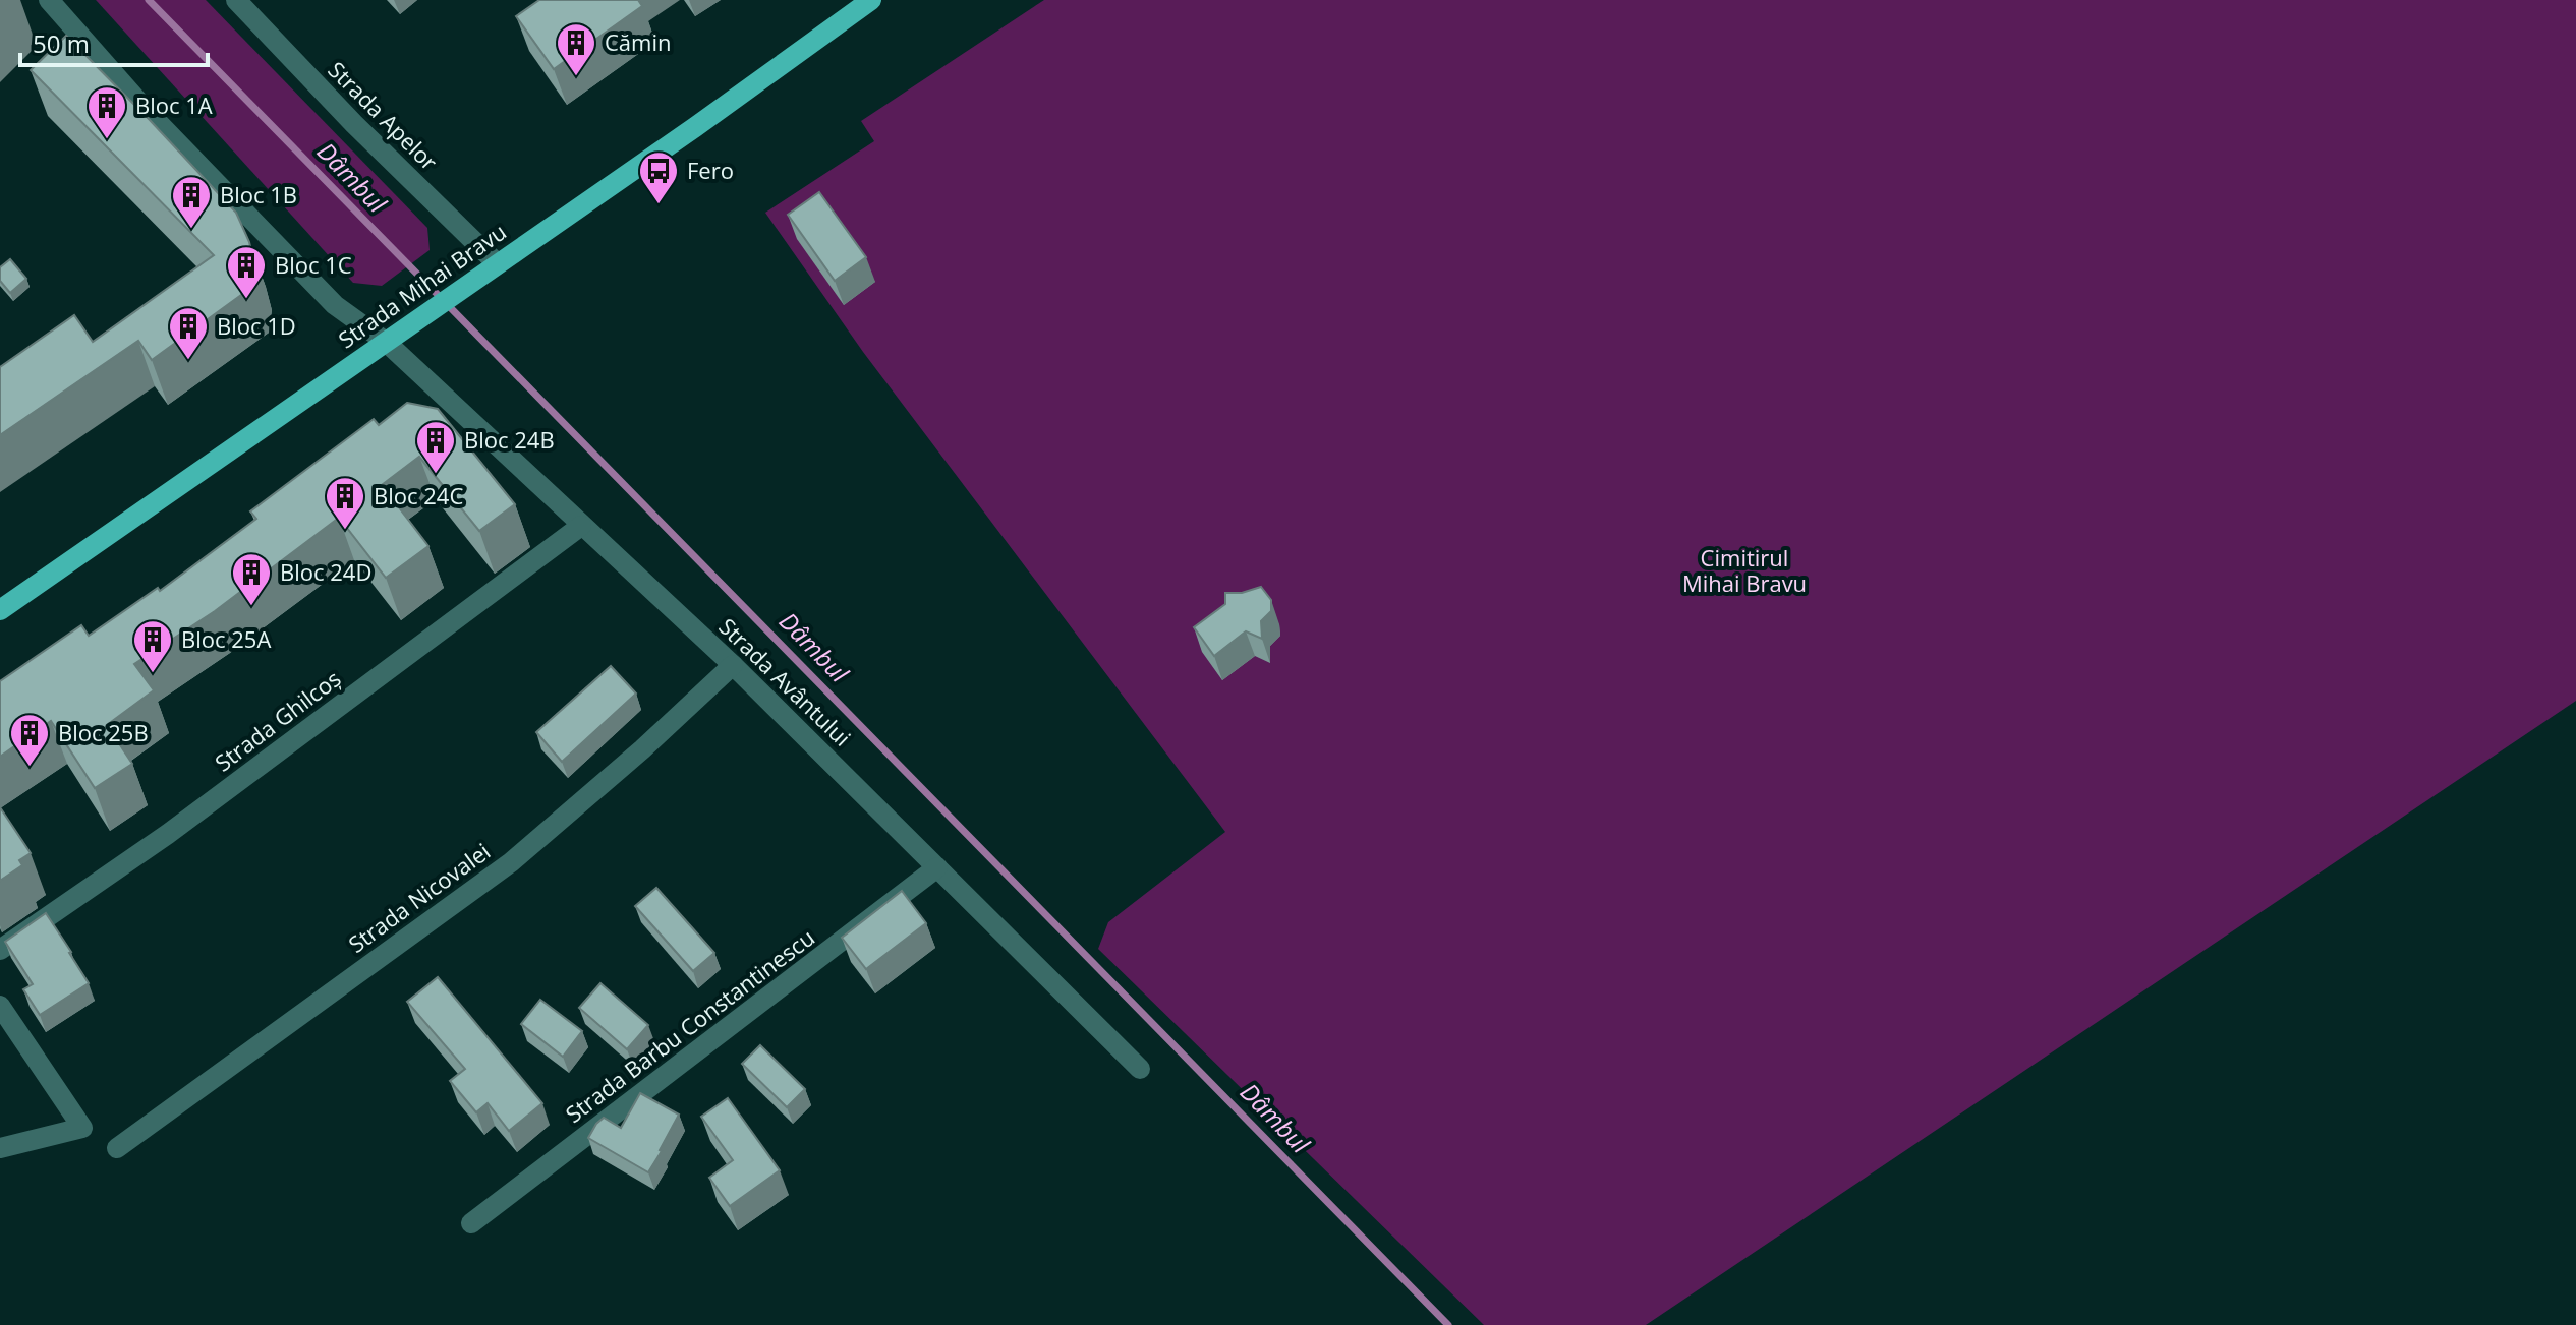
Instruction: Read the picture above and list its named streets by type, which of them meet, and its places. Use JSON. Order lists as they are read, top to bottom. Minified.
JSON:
{"streets":{"main road":["Strada Mihai Bravu"],"street":["Strada Apelor","Strada Avântului","Strada Ghilcoș","Strada Nicovalei","Strada Barbu Constantinescu"]},"crossings":[["Strada Apelor","Strada Mihai Bravu"],["Strada Mihai Bravu","Strada Avântului"],["Strada Avântului","Strada Ghilcoș"],["Strada Avântului","Strada Nicovalei"],["Strada Avântului","Strada Barbu Constantinescu"]],"water":["Dâmbul"],"parks":["Cimitirul Mihai Bravu"],"places":{"building":["Cămin","Bloc 1A","Bloc 1B","Bloc 1C","Bloc 1D","Bloc 24B","Bloc 24C","Bloc 24D","Bloc 25A","Bloc 25B"],"bus stop":["Fero"]},"scale_bar":"50 m"}
